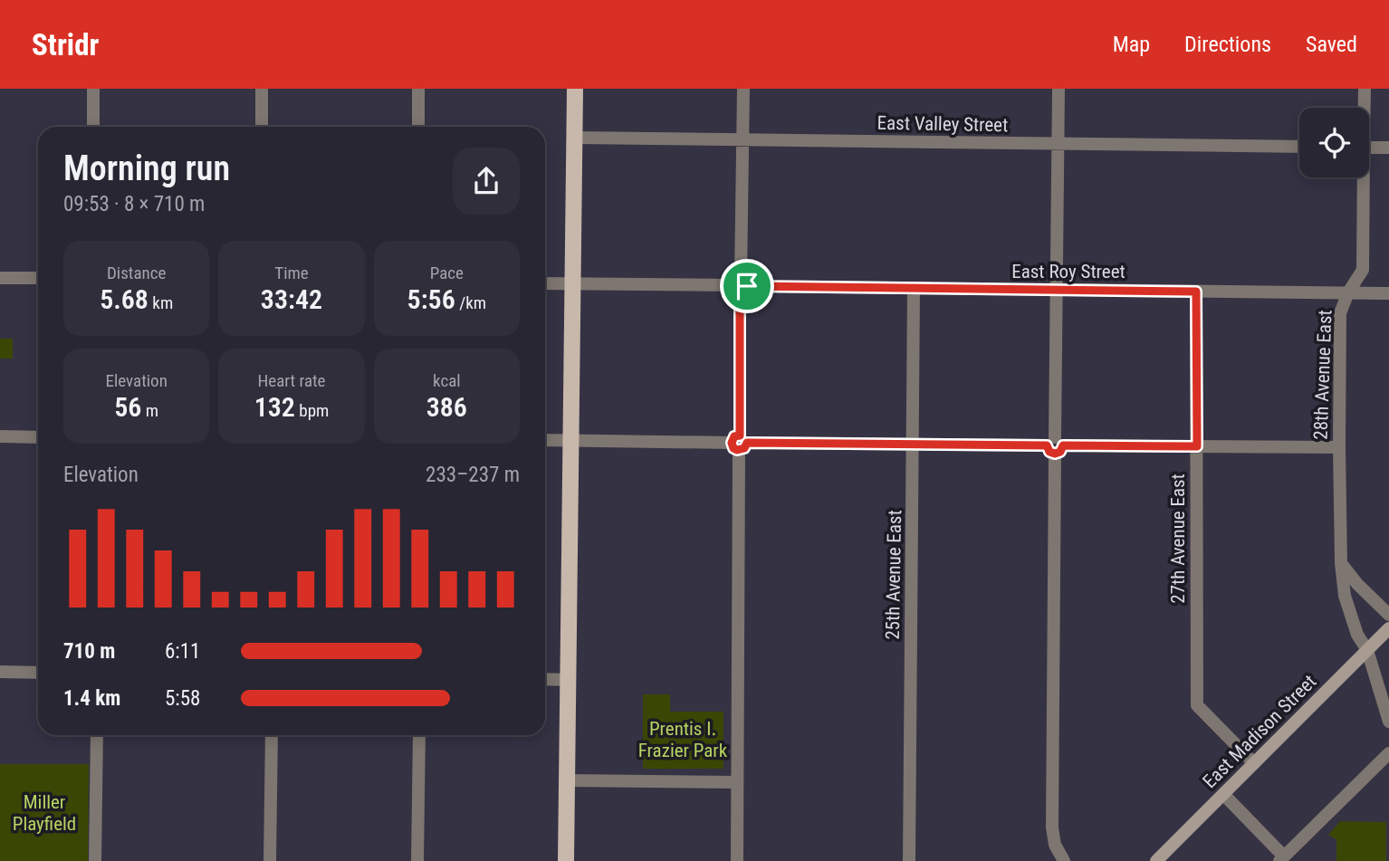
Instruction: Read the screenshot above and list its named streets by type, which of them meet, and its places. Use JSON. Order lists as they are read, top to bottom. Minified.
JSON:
{"streets":{"main road":["East Madison Street"],"street":["East Valley Street","East Roy Street","28th Avenue East","27th Avenue East","25th Avenue East"]},"crossings":[["East Roy Street","28th Avenue East"],["East Roy Street","27th Avenue East"],["East Roy Street","25th Avenue East"],["28th Avenue East","East Madison Street"],["27th Avenue East","East Madison Street"]],"parks":["Prentis I. Frazier Park","Miller Playfield"],"page":{"header":"Stridr","nav":["Map","Directions","Saved"],"heading":["Morning run","09:53 · 8 × 710 m"],"stats":[["Distance","5.68 km"],["Time","33:42"],["Pace","5:56 /km"],["Elevation","56 m"],["Heart rate","132 bpm"],["kcal","386"]],"chart":["Elevation","233–237 m"],"list":[{"name":"710 m","note":"6:11"},{"name":"1.4 km","note":"5:58"}]}}
